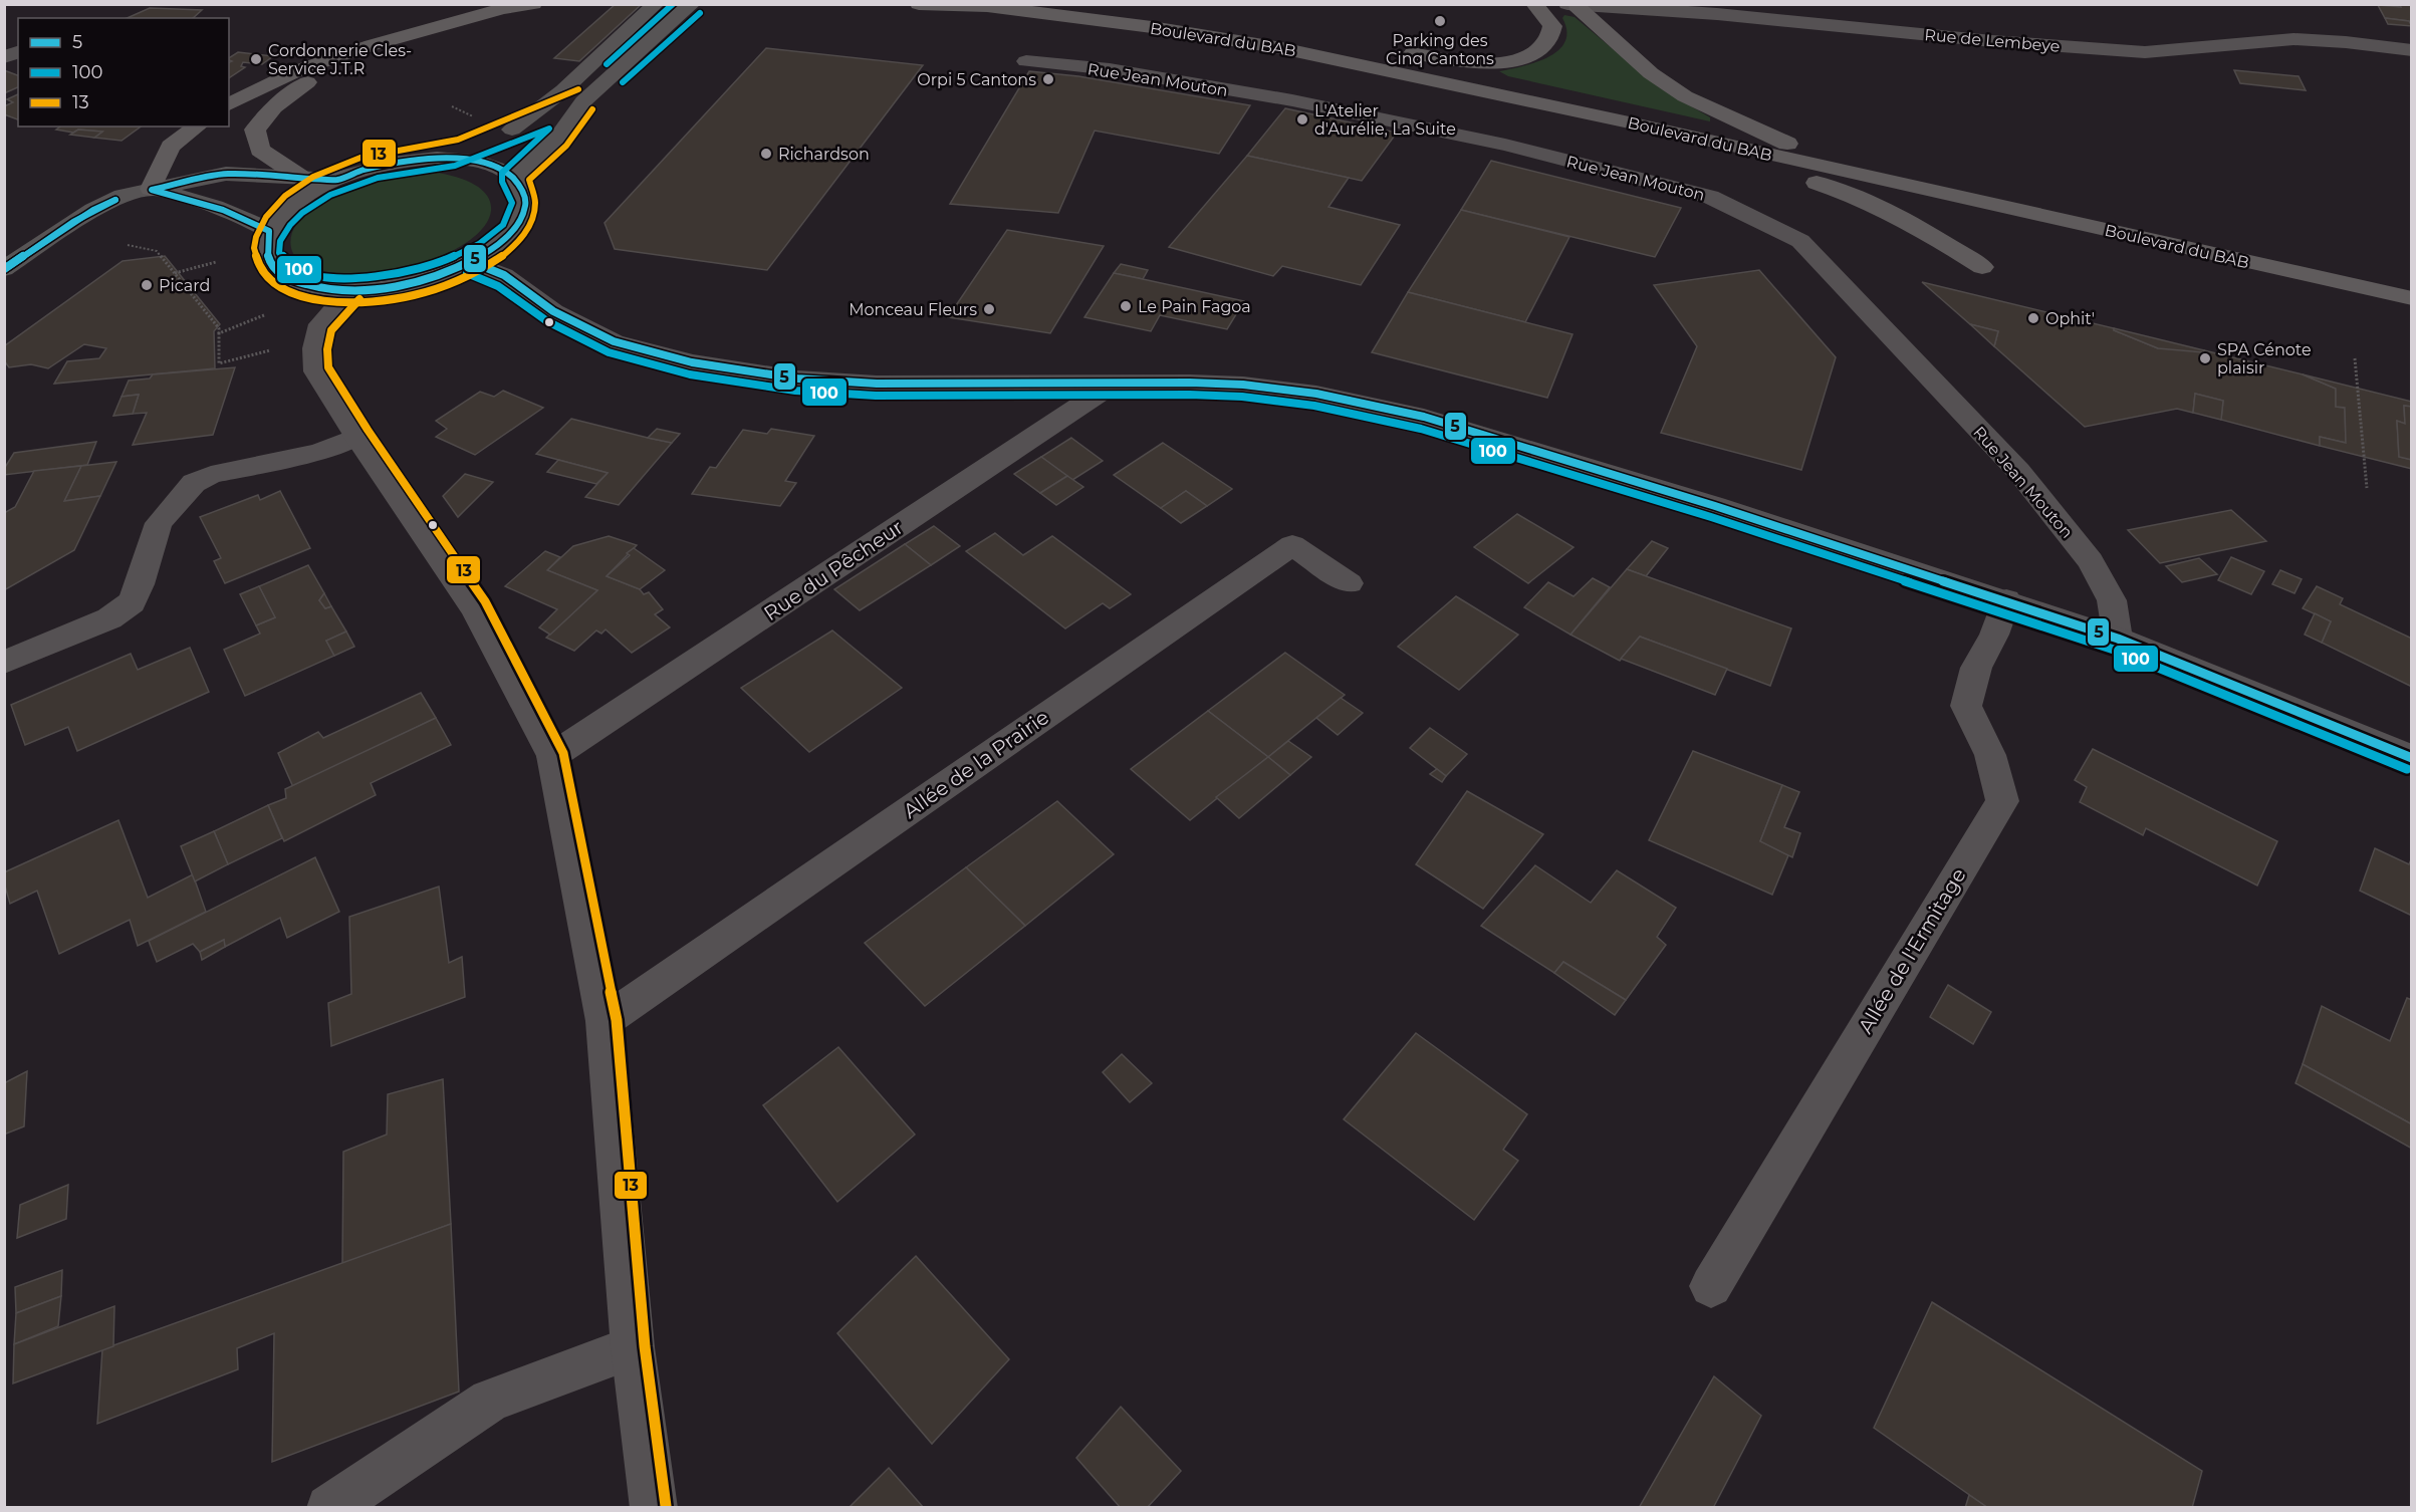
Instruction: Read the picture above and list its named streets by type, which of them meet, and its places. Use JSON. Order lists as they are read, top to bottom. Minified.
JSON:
{"streets":{"main road":["Boulevard du BAB"],"street":["Rue de Lembeye","Rue Jean Mouton","Rue du Pêcheur","Allée de la Prairie","Allée de l'Ermitage"]},"places":["Parking des Cinq Cantons","Cordonnerie Cles- Service J.T.R","Orpi 5 Cantons","L'Atelier d'Aurélie, La Suite","Richardson","Picard","Le Pain Fagoa","Monceau Fleurs","Ophit'","SPA Cénote plaisir"],"lines":["transit line 100","transit line 13","transit line 5"],"legend":["5","100","13"]}
